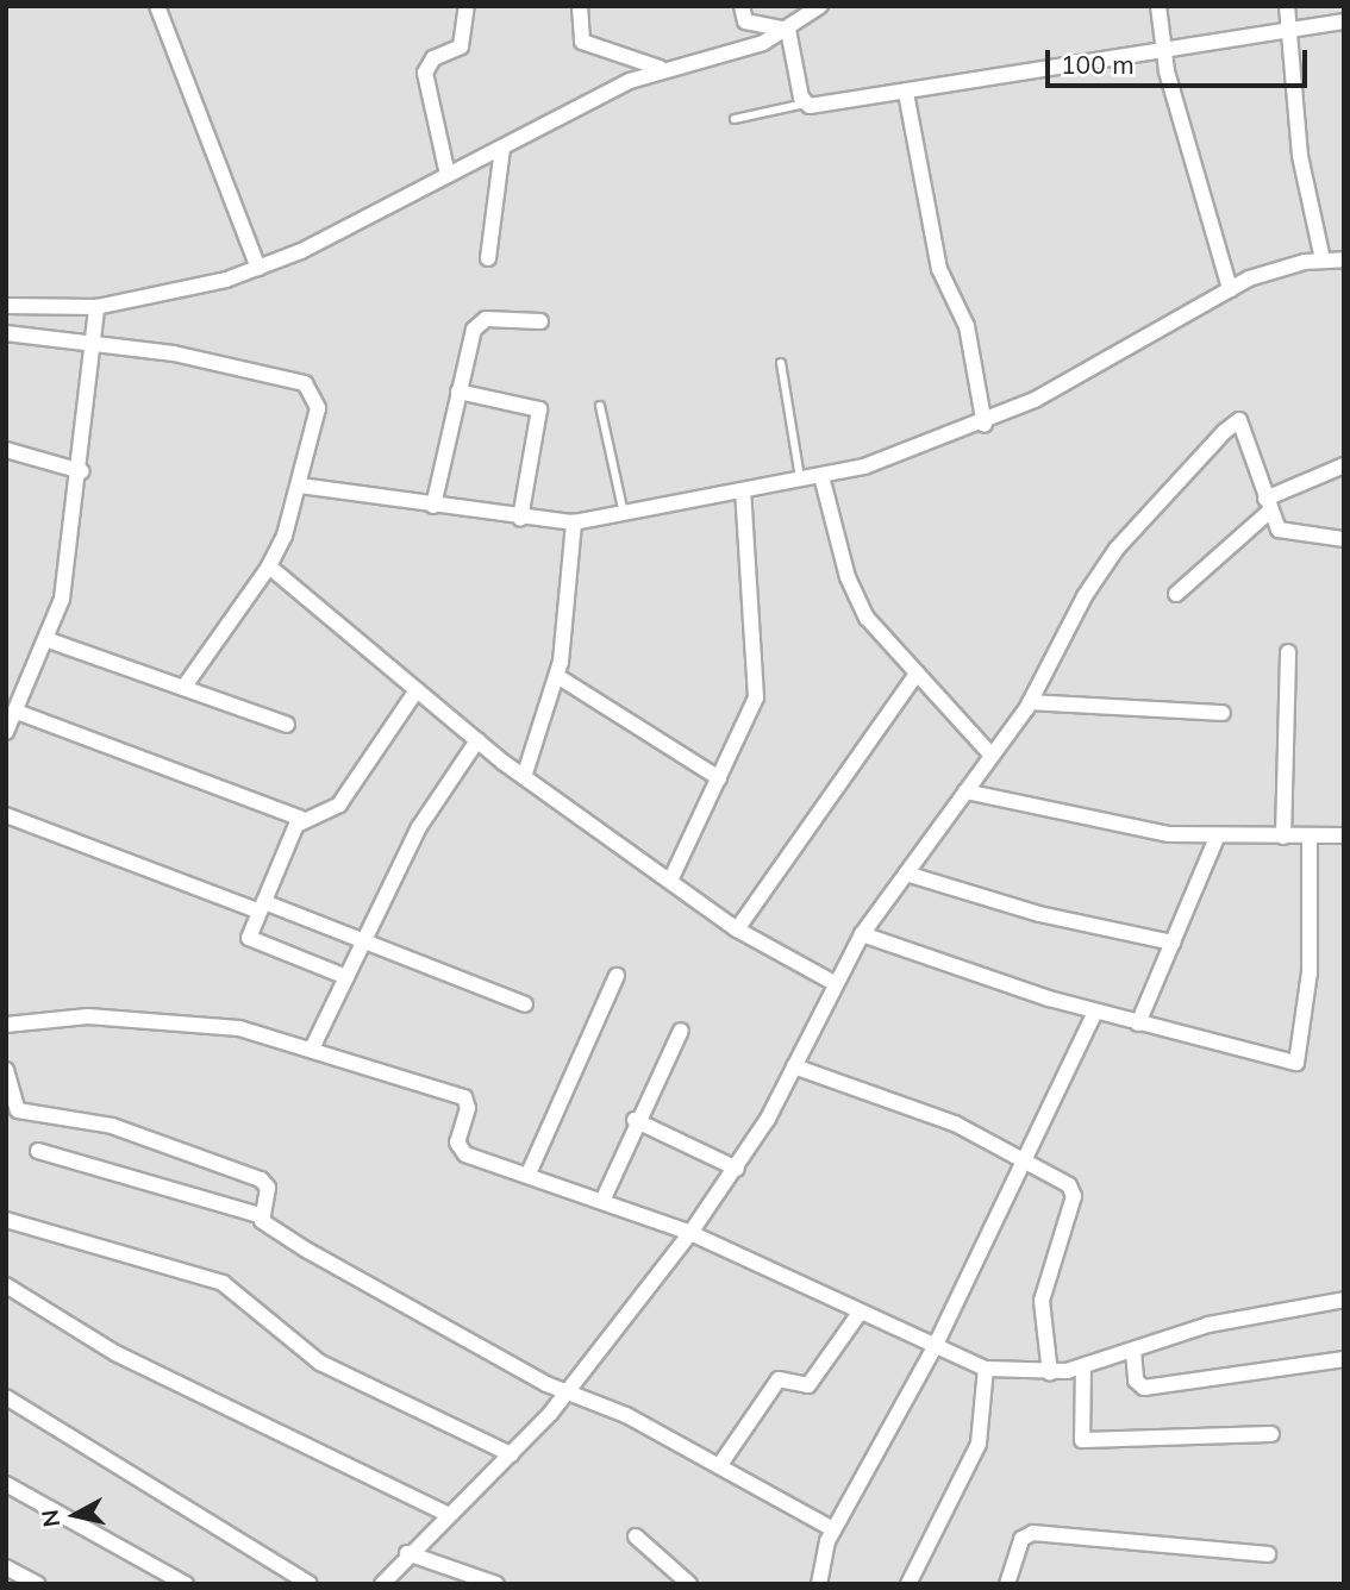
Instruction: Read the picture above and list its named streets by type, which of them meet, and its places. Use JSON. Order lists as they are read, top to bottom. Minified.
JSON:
{"scale_bar":"100 m","north":"left"}
